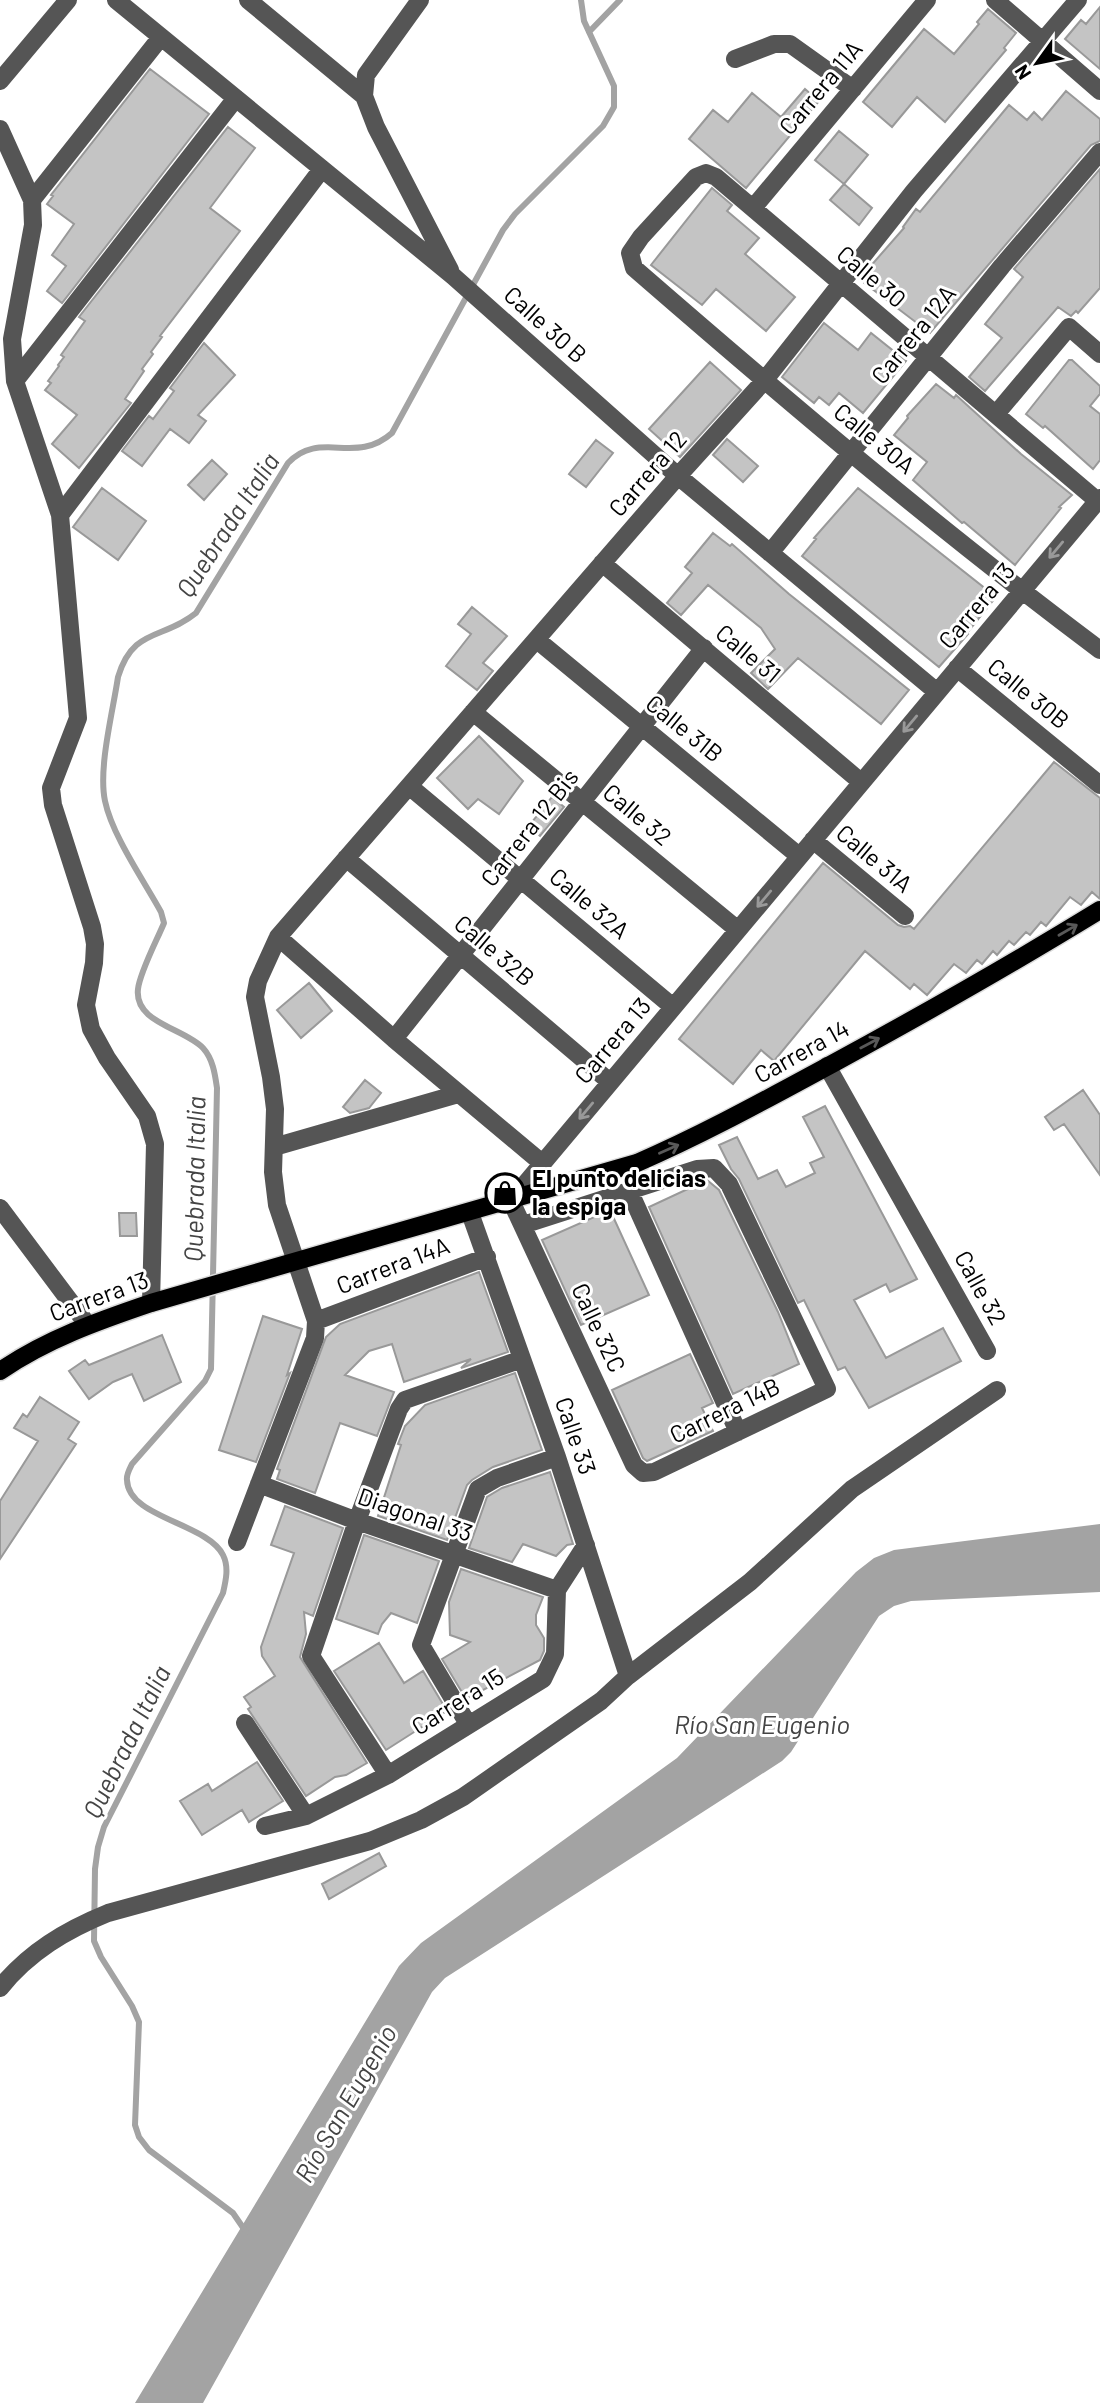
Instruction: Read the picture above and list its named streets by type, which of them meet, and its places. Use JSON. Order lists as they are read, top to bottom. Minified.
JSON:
{"streets":{"main road":["Carrera 13","Carrera 14"],"street":["Carrera 11A","Calle 30","Calle 30 B","Carrera 12A","Calle 30A","Carrera 12","Calle 31","Calle 30B","Calle 31B","Calle 32","Carrera 12 Bis","Calle 31A","Calle 32A","Calle 32B","Carrera 14A","Calle 32C","Carrera 14B","Calle 33","Diagonal 33","Carrera 15"]},"crossings":[["Carrera 11A","Calle 30"],["Calle 30","Carrera 12A"],["Calle 30","Calle 30A"],["Calle 30","Carrera 12"],["Calle 30","Carrera 13"],["Calle 30 B","Carrera 12A"],["Calle 30 B","Carrera 12"],["Calle 30 B","Carrera 13"],["Carrera 12A","Calle 30A"],["Calle 30A","Carrera 12"],["Calle 30A","Carrera 13"],["Carrera 12","Calle 31"],["Carrera 12","Calle 31B"],["Carrera 12","Calle 32"],["Carrera 12","Calle 32A"],["Carrera 12","Calle 32B"],["Carrera 13","Calle 31"],["Carrera 13","Calle 30B"],["Carrera 13","Calle 31B"],["Carrera 13","Calle 32"],["Carrera 13","Calle 31A"],["Carrera 13","Calle 32A"],["Carrera 13","Calle 32B"],["Carrera 13","Carrera 14"],["Carrera 13","Calle 32C"],["Carrera 13","Calle 33"],["Calle 31","Carrera 12 Bis"],["Calle 31B","Carrera 12 Bis"],["Calle 32","Carrera 12 Bis"],["Calle 32","Carrera 14"],["Carrera 12 Bis","Calle 32A"],["Carrera 12 Bis","Calle 32B"],["Carrera 14","Calle 32C"],["Carrera 14A","Calle 33"],["Calle 32C","Carrera 14B"],["Diagonal 33","Carrera 15"]],"one_way":["Carrera 14"],"water":["Quebrada Italia","Río San Eugenio"],"places":{"shop":["El punto delicias la espiga"]},"north":"bottom left"}
